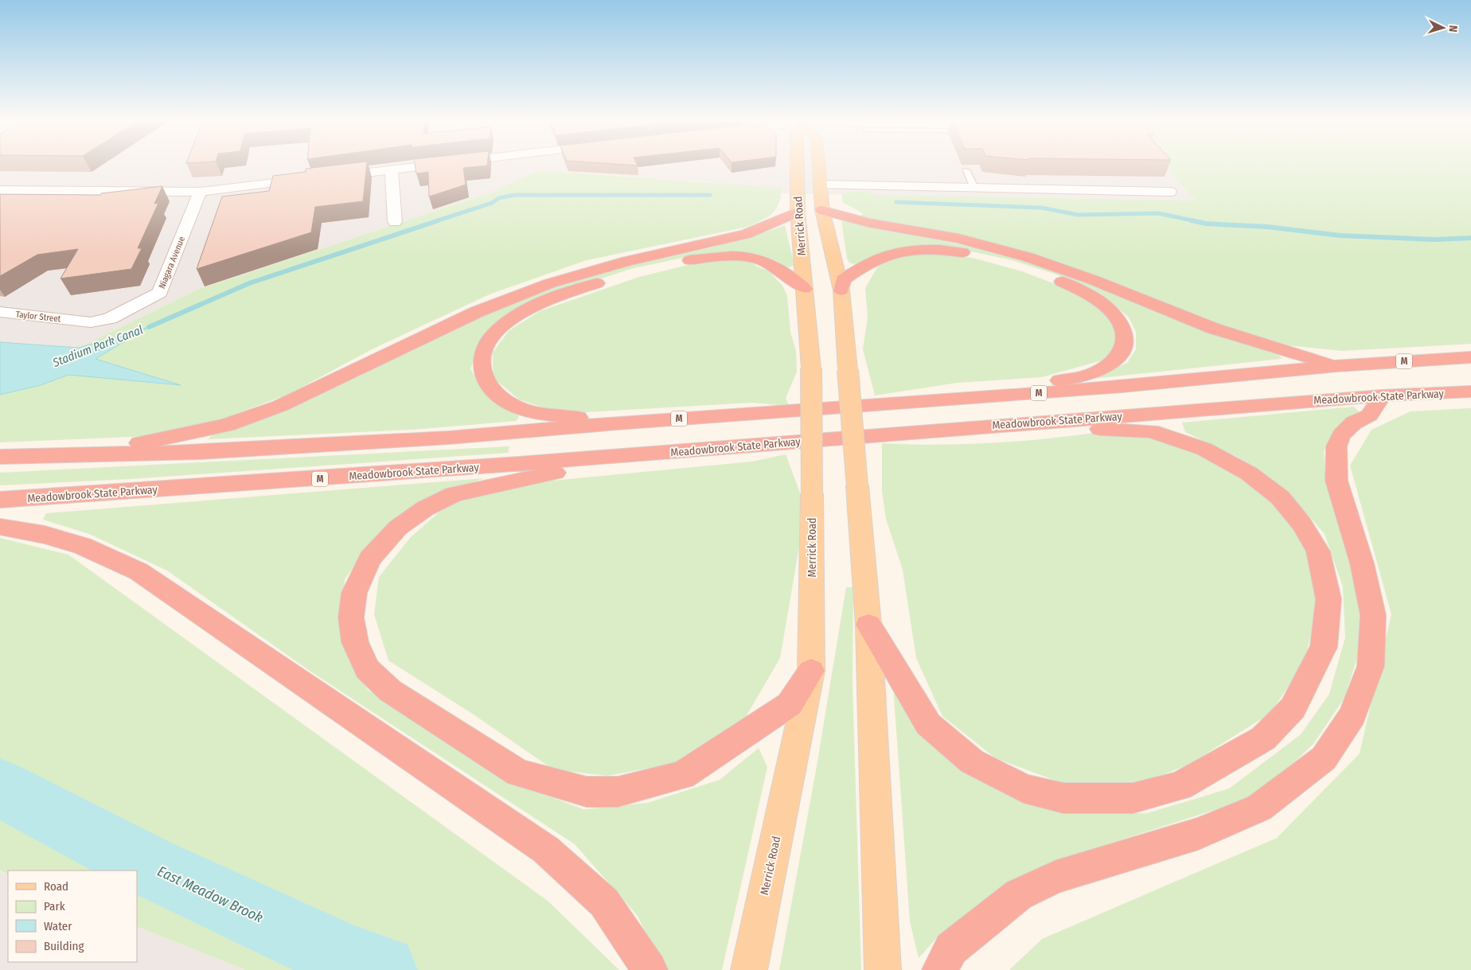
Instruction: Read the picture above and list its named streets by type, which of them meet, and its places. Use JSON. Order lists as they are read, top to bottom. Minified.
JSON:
{"streets":{"highway":["M","Meadowbrook State Parkway"],"main road":["Merrick Road"],"street":["Niagara Avenue","Taylor Street"]},"crossings":[["Niagara Avenue","Taylor Street"]],"water":["Stadium Park Canal","East Meadow Brook"],"legend":["Road","Park","Water","Building"],"north":"right"}
